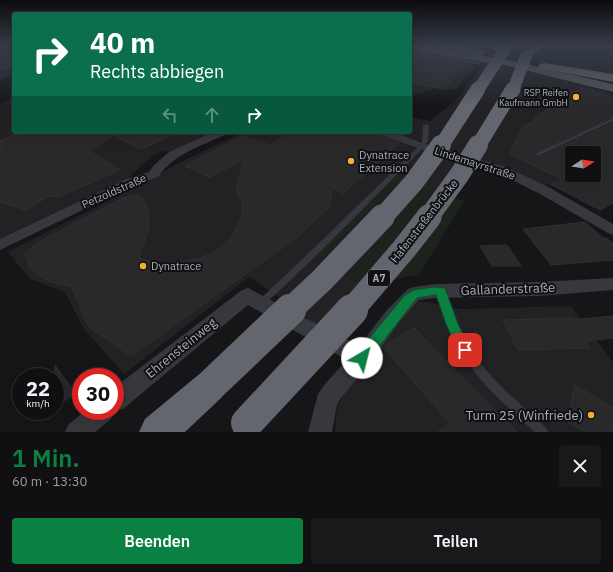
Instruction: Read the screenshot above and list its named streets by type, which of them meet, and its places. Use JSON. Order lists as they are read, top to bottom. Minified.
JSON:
{"streets":{"highway":["Hafenstraßenbrücke","A7"],"street":["Lindemayrstraße","Petzoldstraße","Gallanderstraße","Ehrensteinweg"]},"places":["RSP Reifen Kaufmann GmbH","Dynatrace Extension","Dynatrace","Turm 25 (Winfriede)"],"north":"right","page":{"turn":["40 m","Rechts abbiegen"],"speed":"22 km/h","limit":"30","heading":["1 Min.","60 m · 13:30"],"buttons":["Beenden","Teilen"]}}
